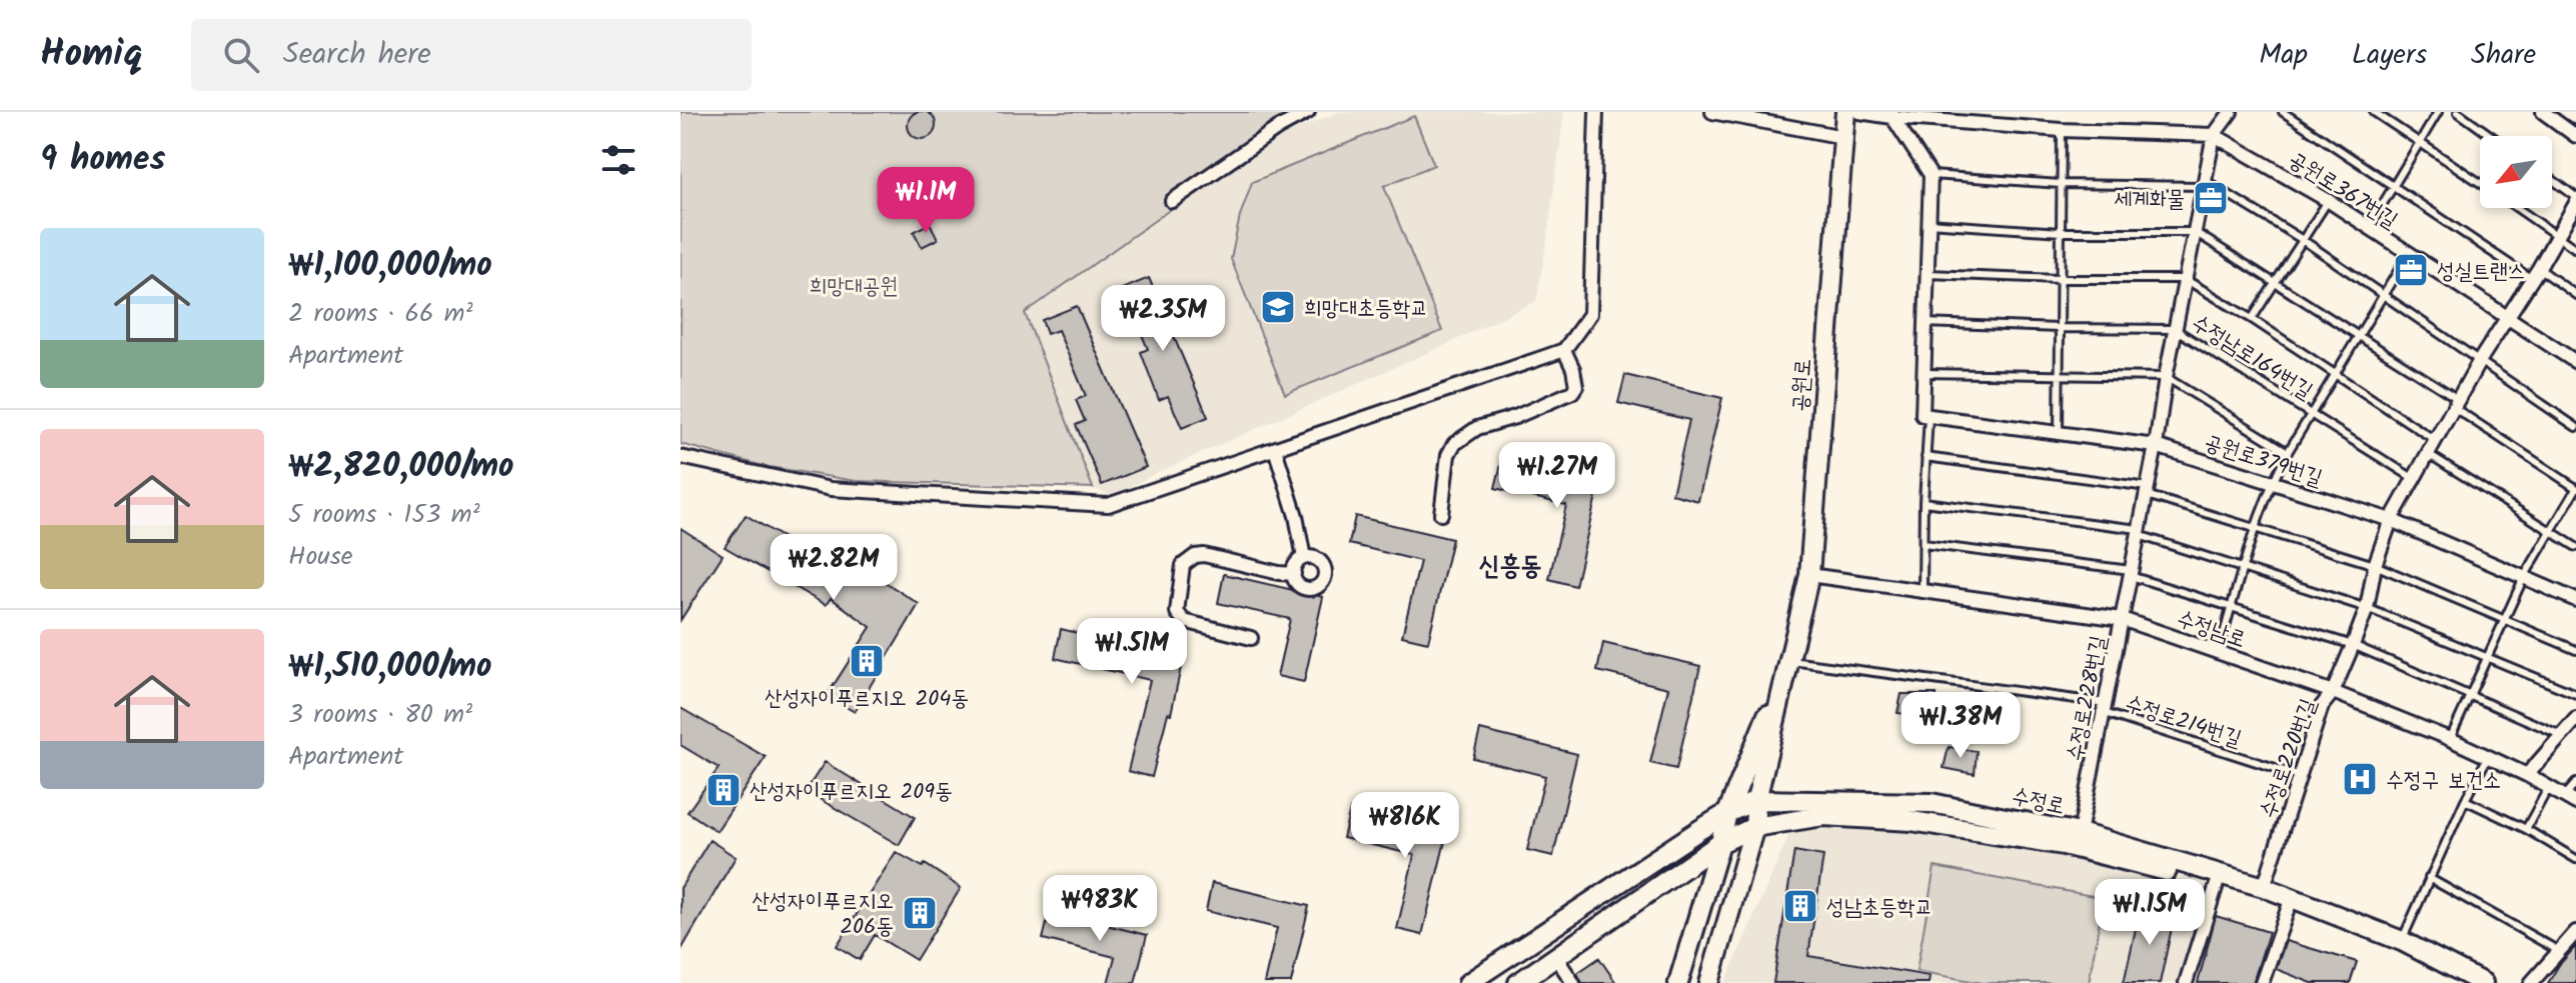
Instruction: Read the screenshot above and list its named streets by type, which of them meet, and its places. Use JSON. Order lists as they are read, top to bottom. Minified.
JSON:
{"streets":{"main road":["공원로","수정로"],"street":["공원로367번길","공원로379번길","수정남로","수정로228번길","수정로220번길"],"lane":["수정남로164번길","수정로214번길"]},"crossings":[["공원로367번길","수정남로164번길"],["공원로367번길","수정로228번길"],["공원로367번길","수정로220번길"],["수정남로164번길","공원로379번길"],["수정남로164번길","수정남로"],["수정남로164번길","수정로228번길"],["공원로","수정남로"],["공원로","수정로214번길"],["공원로","수정로"],["공원로379번길","수정로228번길"],["공원로379번길","수정로220번길"],["수정남로","수정로228번길"],["수정남로","수정로220번길"],["수정로228번길","수정로214번길"],["수정로228번길","수정로"],["수정로214번길","수정로220번길"],["수정로220번길","수정로"]],"districts":["신흥동"],"parks":["희망대공원"],"places":{"office":["세계화물","성실트랜스"],"school or university":["희망대초등학교"],"building":["산성자이푸르지오 204동","산성자이푸르지오 209동","성남초등학교","산성자이푸르지오 206동"],"hospital":["수정구 보건소"]},"north":"bottom left","page":{"header":"Homiq","search":"Search here","nav":["Map","Layers","Share"],"heading":"9 homes","price":["₩1.1M","₩2.35M","₩1.27M","₩2.82M","₩1.51M","₩1.38M","₩816K","₩983K","₩1.15M"],"list":[{"name":"₩1,100,000/mo","note":"2 rooms · 66 m² · Apartment"},{"name":"₩2,820,000/mo","note":"5 rooms · 153 m² · House"},{"name":"₩1,510,000/mo","note":"3 rooms · 80 m² · Apartment"}]}}
